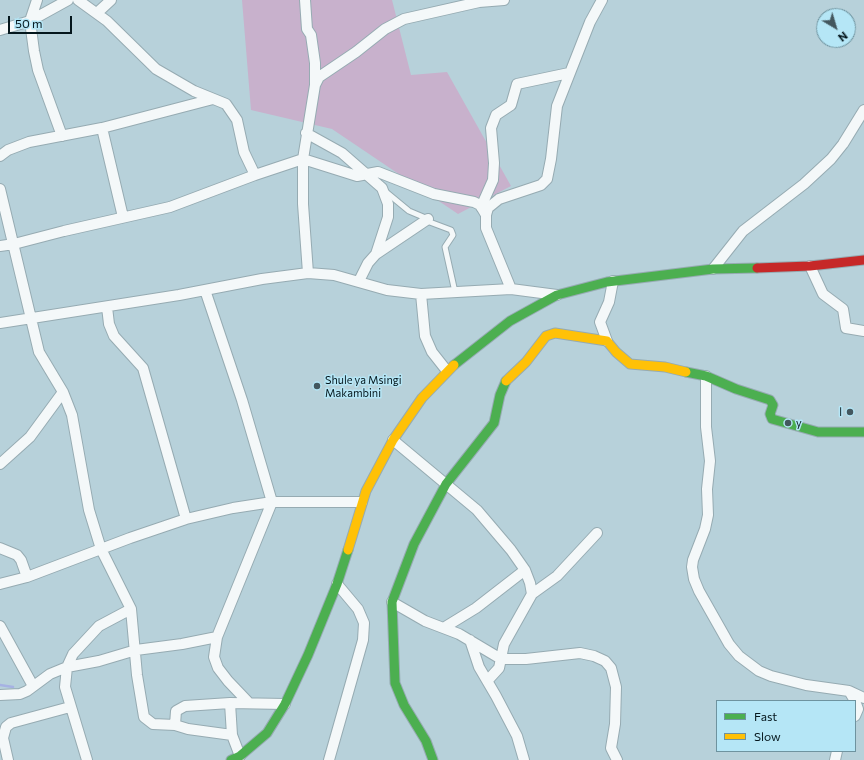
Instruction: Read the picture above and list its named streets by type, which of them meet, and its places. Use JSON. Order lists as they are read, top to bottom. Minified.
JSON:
{"places":["Shule ya Msingi Makambini","l","y"],"legend":["Fast","Slow"],"scale_bar":"50 m","north":"bottom right"}
